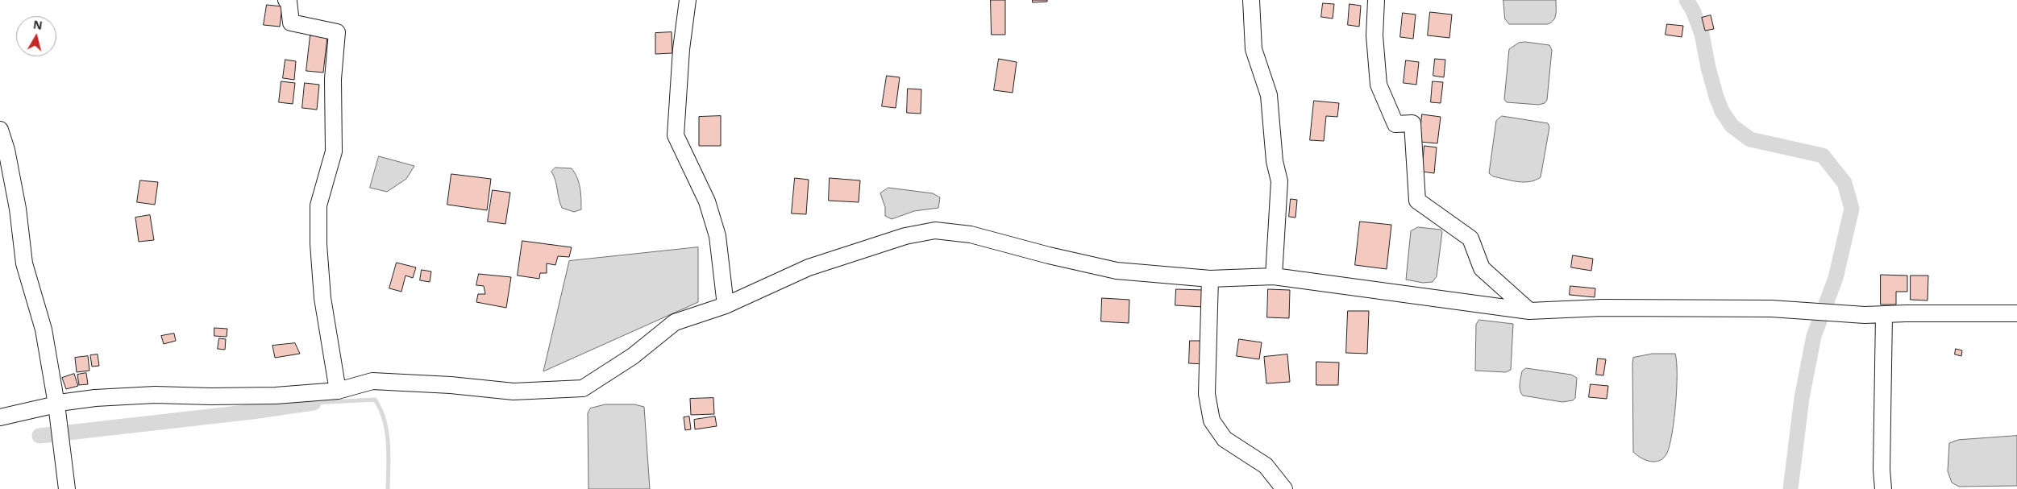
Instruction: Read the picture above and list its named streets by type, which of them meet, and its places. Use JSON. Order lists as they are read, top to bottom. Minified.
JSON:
{"north":"top"}
